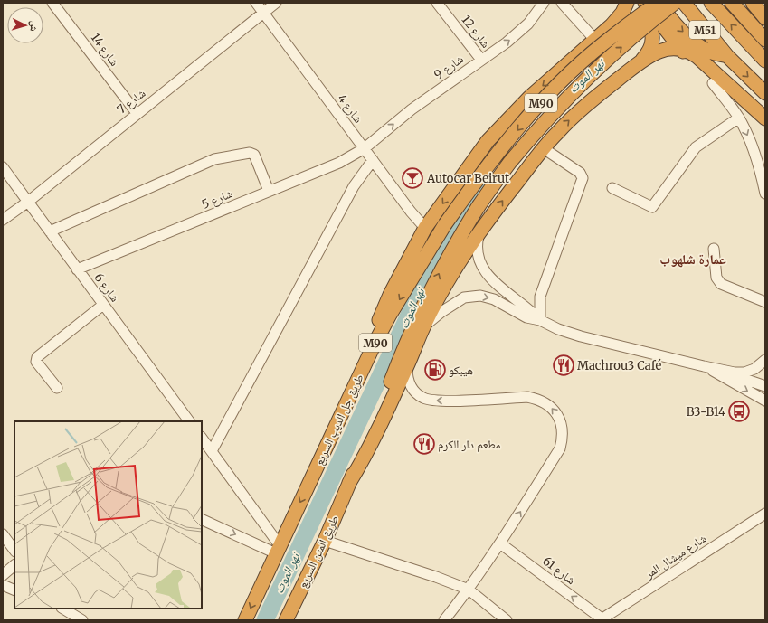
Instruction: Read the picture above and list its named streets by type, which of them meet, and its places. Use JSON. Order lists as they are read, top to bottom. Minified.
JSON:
{"streets":{"highway":["M51","M90","طريق جل الديب السريع","طريق المتن السريع"],"street":["شارع 12","شارع 14","شارع 9","شارع 7","شارع 4","شارع 5","شارع 6","شارع ميشال المر","شارع 61"]},"crossings":[["شارع 12","شارع 9"],["شارع 14","شارع 7"],["شارع 9","شارع 4"],["شارع 9","شارع 5"],["شارع 7","شارع 4"],["شارع 7","شارع 6"],["M90","طريق جل الديب السريع"],["M90","طريق المتن السريع"],["شارع 4","شارع 5"],["شارع 5","شارع 6"],["شارع ميشال المر","شارع 61"]],"one_way":["شارع 9"],"districts":["عمارة شلهوب"],"water":["نهر الموت"],"places":{"bar":["Autocar Beirut"],"restaurant":["Machrou3 Café","مطعم دار الكرم"],"fuel station":["هيبكو"],"bus stop":["B3-B14"]},"north":"right"}
